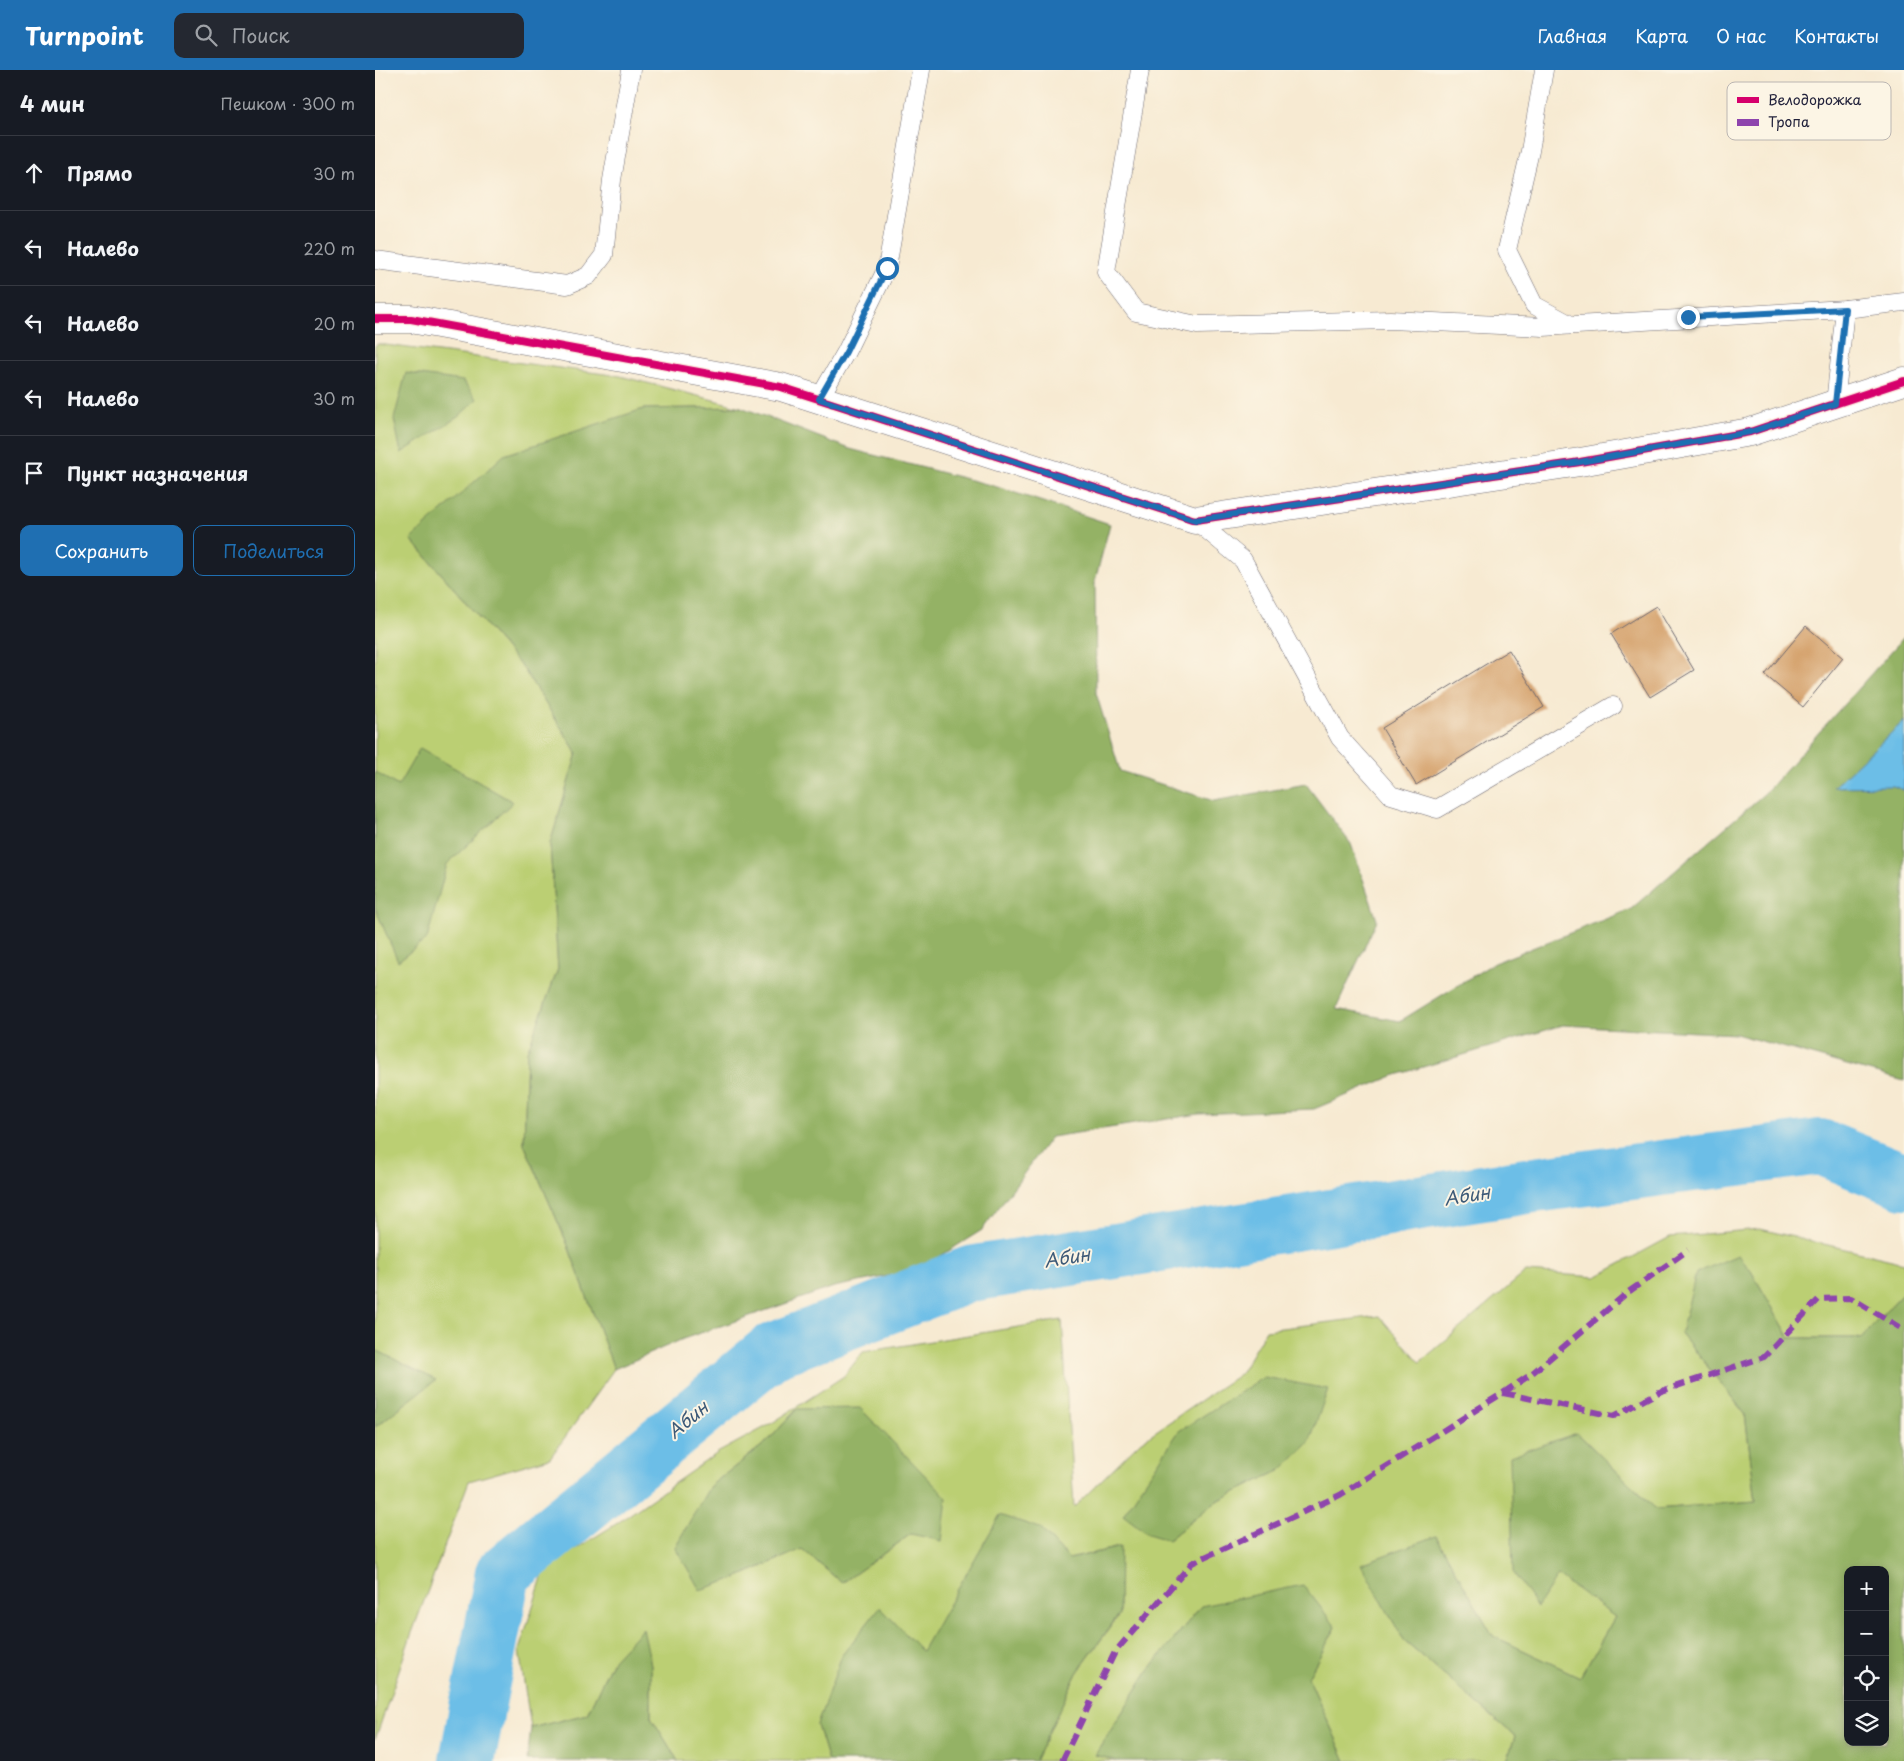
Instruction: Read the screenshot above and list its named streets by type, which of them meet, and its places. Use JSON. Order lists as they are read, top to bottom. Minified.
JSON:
{"water":["Абин"],"legend":["Велодорожка","Тропа"],"page":{"header":"Turnpoint","search":"Поиск","nav":["Главная","Карта","О нас","Контакты"],"heading":["4 мин","Пешком · 300 m"],"list":[["Прямо","30 m"],["Налево","220 m"],["Налево","20 m"],["Налево","30 m"],"Пункт назначения"],"buttons":["Сохранить","Поделиться"],"map_buttons":["+","−"]}}
